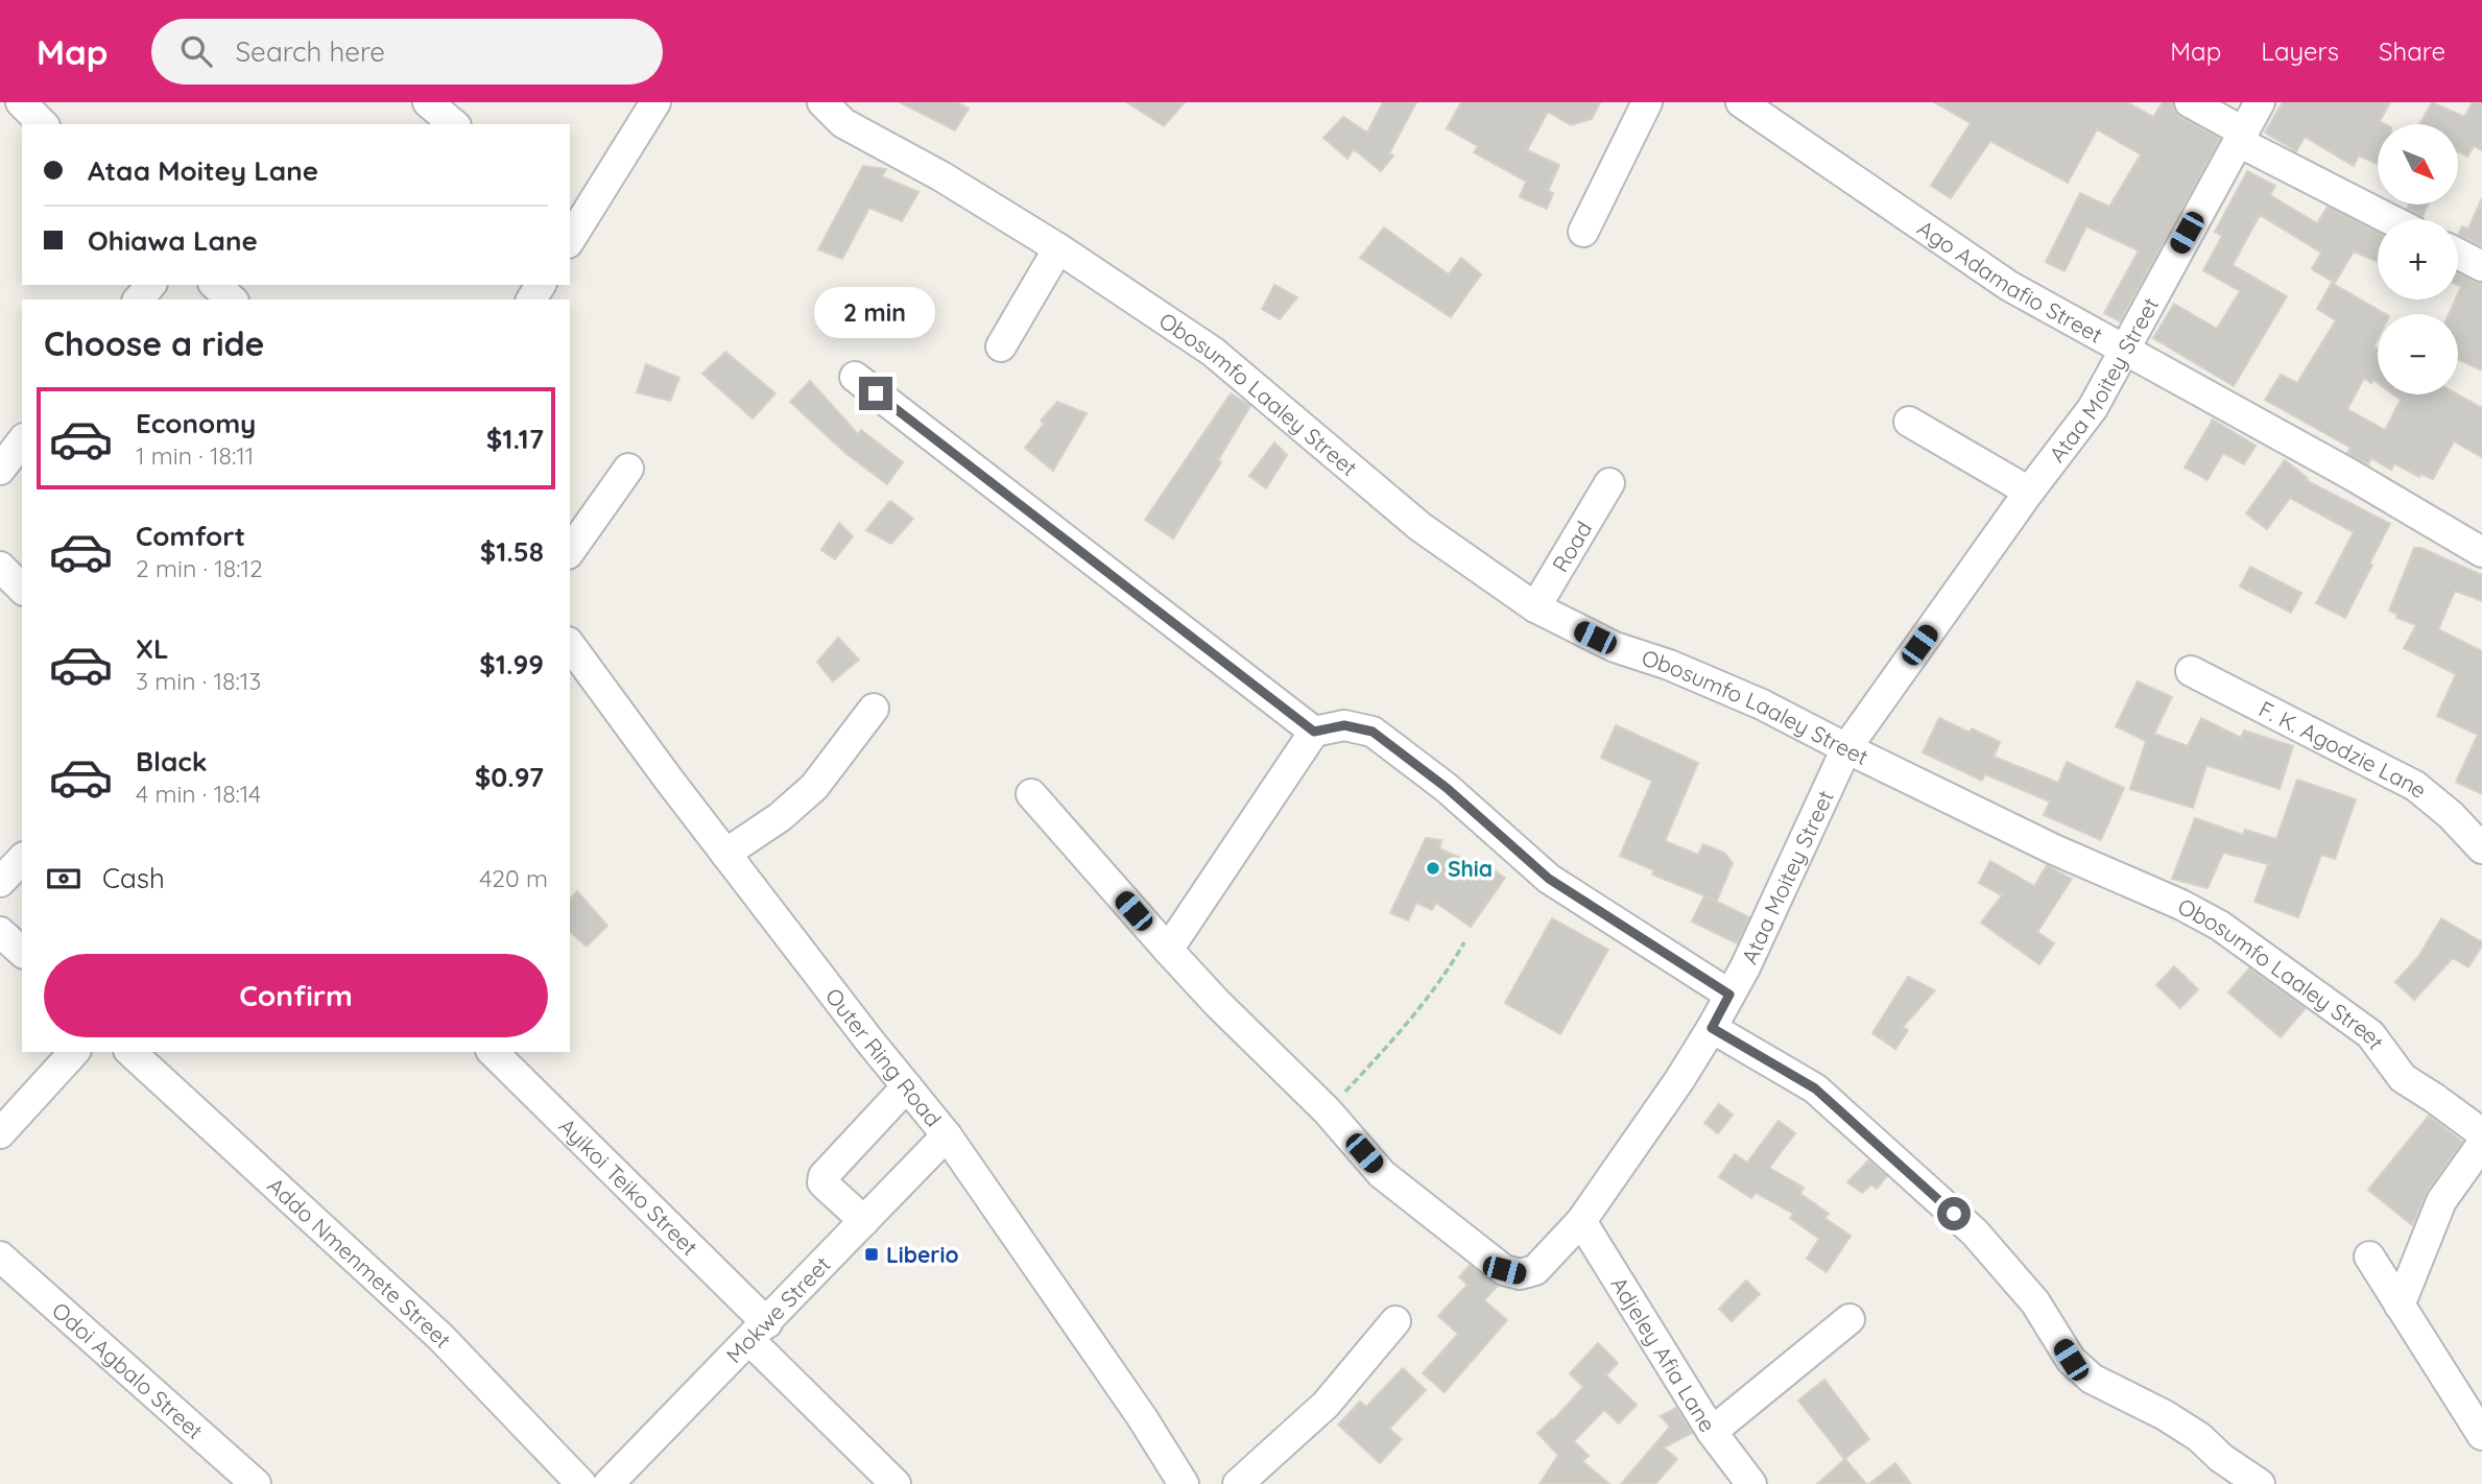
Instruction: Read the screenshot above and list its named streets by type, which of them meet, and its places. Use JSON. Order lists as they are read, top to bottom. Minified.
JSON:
{"streets":{"street":["Ago Adamafio Street","Ataa Moitey Street","Obosumfo Laaley Street","Road","F. K. Agodzie Lane","Outer Ring Road","Ayikoi Teiko Street","Addo Nmenmete Street","Mokwe Street","Adjeley Afia Lane","Odoi Agbalo Street"]},"crossings":[["Ago Adamafio Street","Ataa Moitey Street"],["Ataa Moitey Street","Obosumfo Laaley Street"],["Ataa Moitey Street","Adjeley Afia Lane"],["Obosumfo Laaley Street","Road"],["Outer Ring Road","Mokwe Street"],["Ayikoi Teiko Street","Mokwe Street"]],"places":{"other":["Shia"],"transit":["Liberio"]},"north":"bottom right","page":{"header":"Map","search":"Search here","nav":["Map","Layers","Share"],"map_buttons":["+","−"],"banner":["Ataa Moitey Lane","Ohiawa Lane"],"bubble":"2 min","heading":"Choose a ride","list":[{"name":"Economy","note":"1 min · 18:11","value":"$1.17"},{"name":"Comfort","note":"2 min · 18:12","value":"$1.58"},{"name":"XL","note":"3 min · 18:13","value":"$1.99"},{"name":"Black","note":"4 min · 18:14","value":"$0.97"}],"pay":["Cash","420 m"],"buttons":"Confirm"}}
